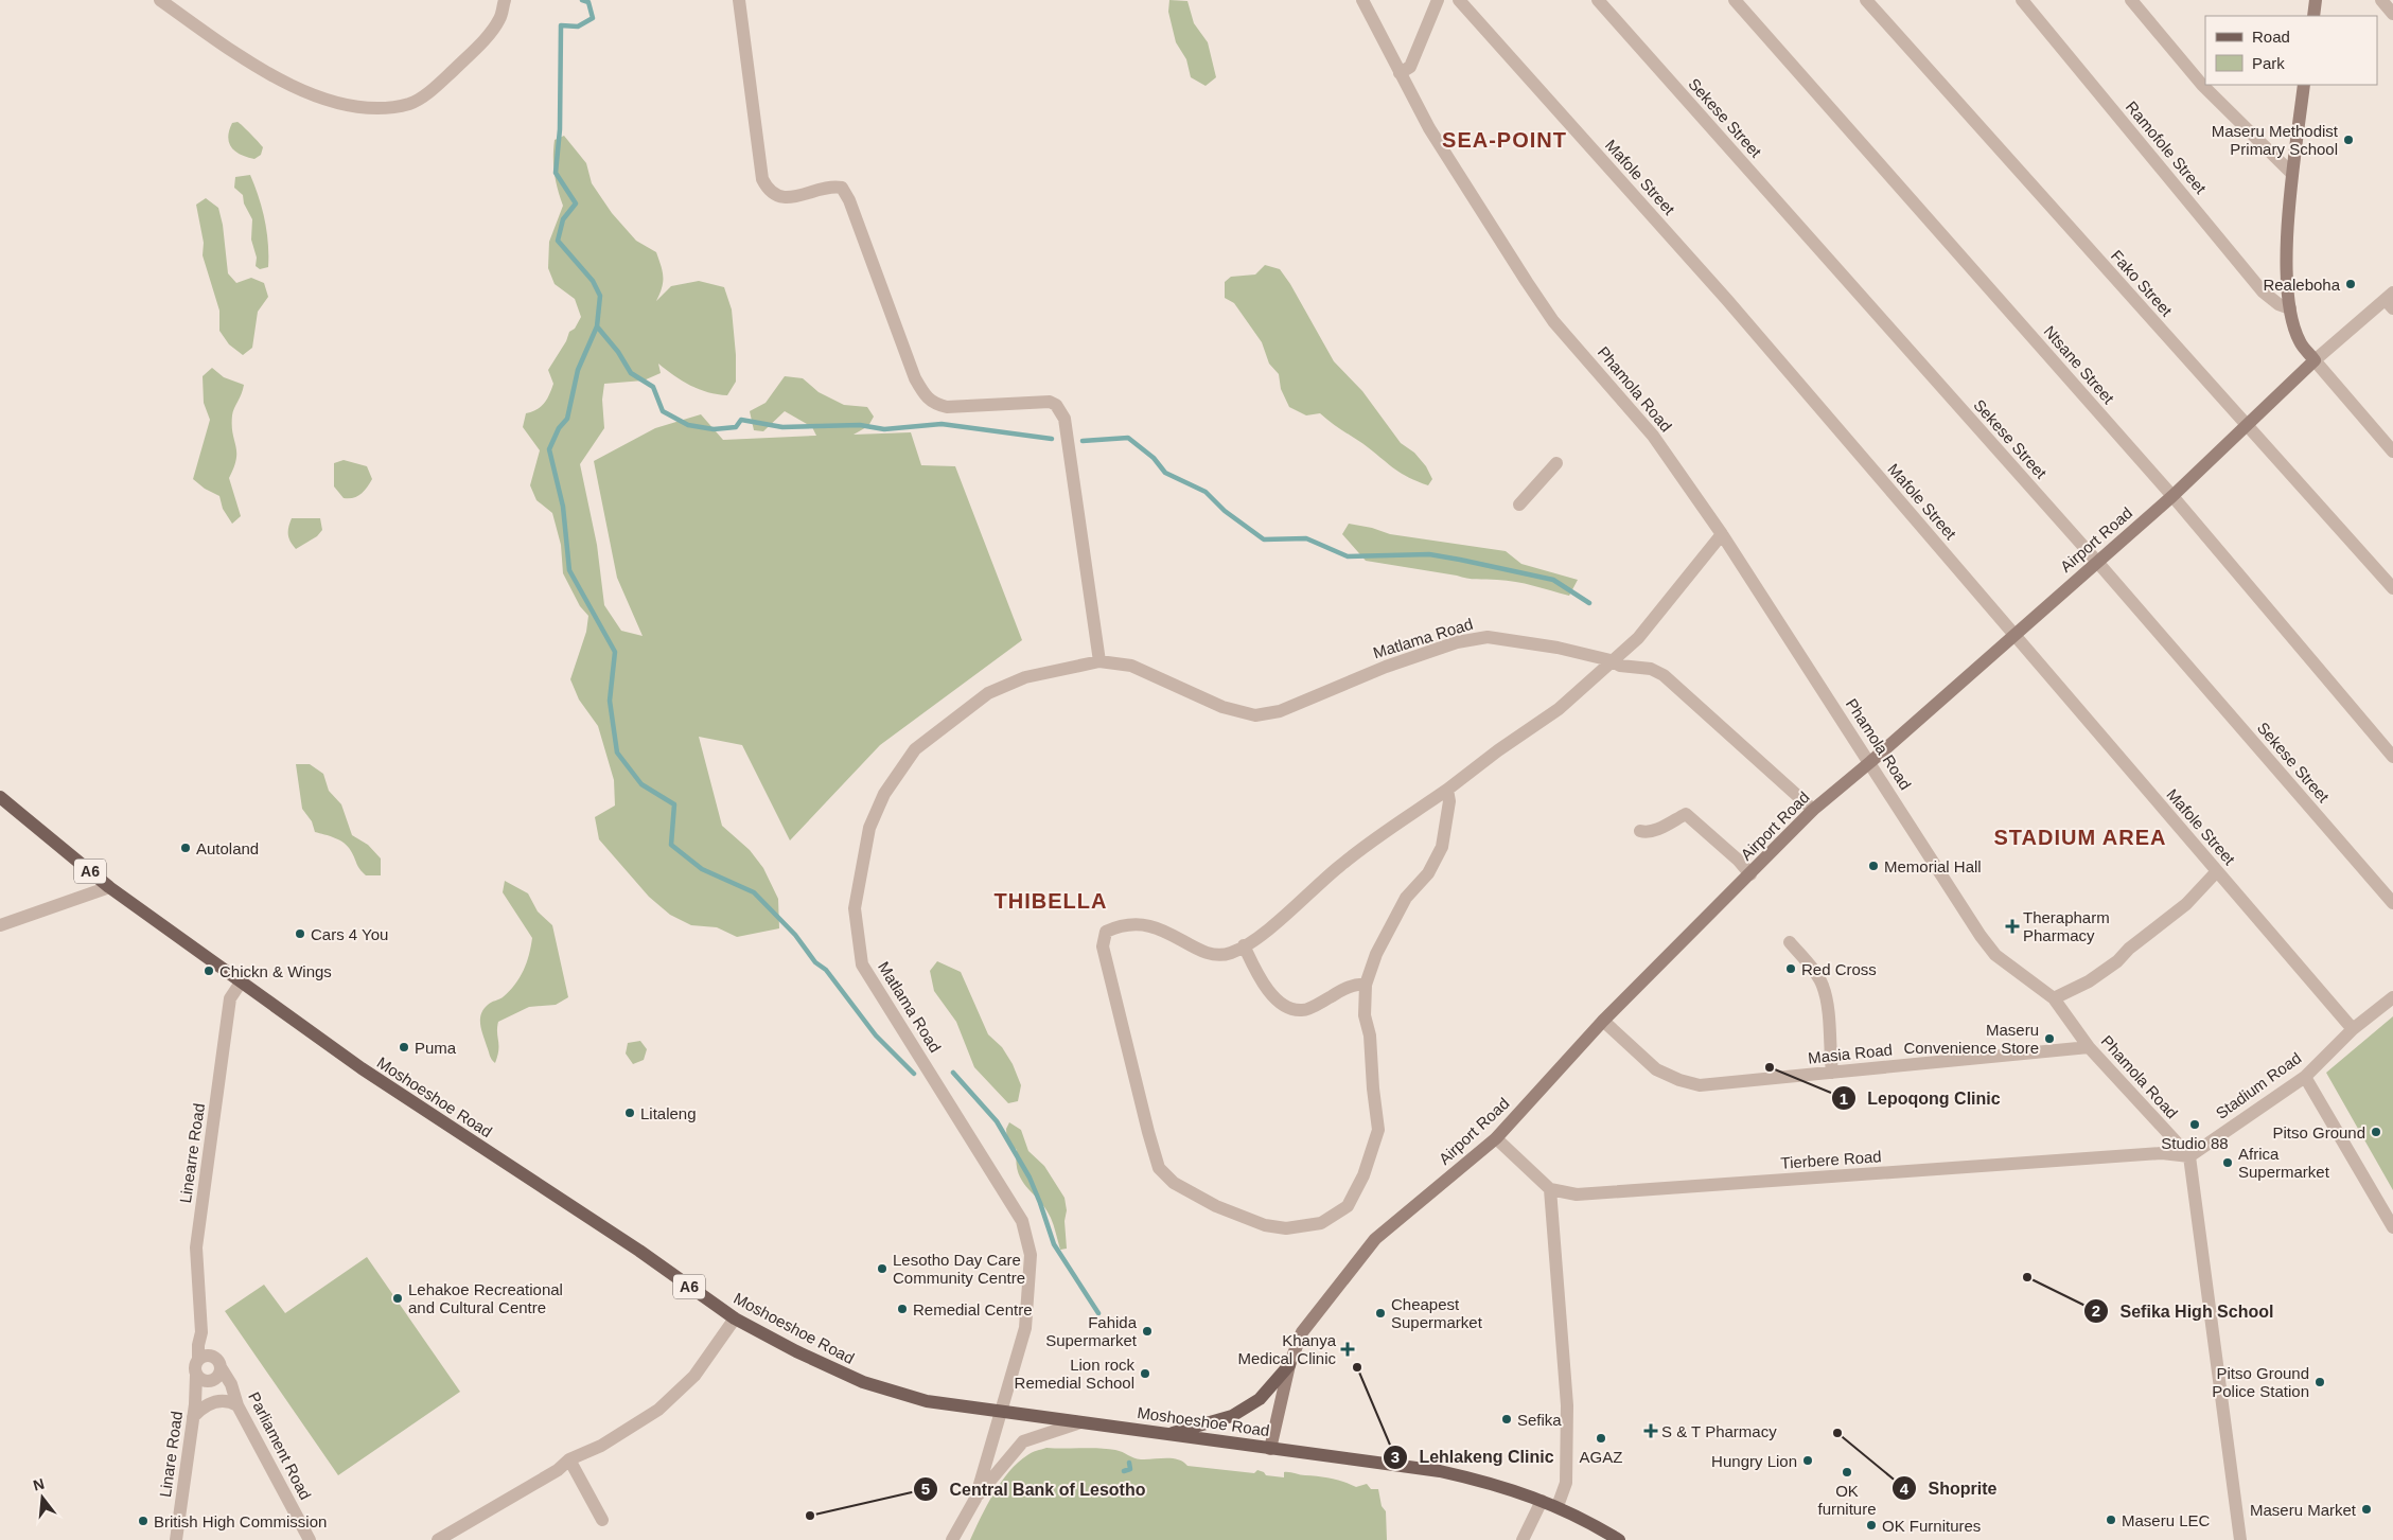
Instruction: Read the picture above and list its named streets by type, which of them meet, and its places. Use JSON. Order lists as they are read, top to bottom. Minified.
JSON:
{"streets":{"main road":["Airport Road","A6","Moshoeshoe Road"],"street":["Sekese Street","Ramofole Street","Mafole Street","Fako Street","Ntsane Street","Phamola Road","Matlama Road","Masia Road","Stadium Road","Linearre Road","Tierbere Road","Parliament Road","Linare Road"]},"crossings":[["Sekese Street","Airport Road"],["Mafole Street","Airport Road"],["Mafole Street","Stadium Road"],["Fako Street","Airport Road"],["Ntsane Street","Airport Road"],["Phamola Road","Airport Road"],["Phamola Road","Masia Road"],["Phamola Road","Stadium Road"],["Phamola Road","Tierbere Road"],["Airport Road","Matlama Road"],["Airport Road","Masia Road"],["Airport Road","Moshoeshoe Road"],["Matlama Road","Moshoeshoe Road"],["Stadium Road","Tierbere Road"],["Moshoeshoe Road","Linearre Road"],["Linearre Road","Parliament Road"],["Linearre Road","Linare Road"],["Parliament Road","Linare Road"]],"districts":["SEA-POINT","STADIUM AREA","THIBELLA"],"places":{"other":["Maseru Methodist Primary School","Realeboha","Autoland","Memorial Hall","Cars 4 You","Red Cross","Chickn & Wings","Maseru Convenience Store","Puma","Lepoqong Clinic","Litaleng","Studio 88","Pitso Ground","Africa Supermarket","Lesotho Day Care Community Centre","Sefika High School","Lehakoe Recreational and Cultural Centre","Remedial Centre","Cheapest Supermarket","Fahida Supermarket","Lehlakeng Clinic","Lion rock Remedial School","Pitso Ground Police Station","Sefika","Shoprite","AGAZ","Hungry Lion","OK furniture","Maseru Market","Central Bank of Lesotho","Maseru LEC","British High Commission","OK Furnitures"],"health":["Therapharm Pharmacy","Khanya Medical Clinic","S & T Pharmacy"]},"legend":["Road","Park"],"north":"top"}
